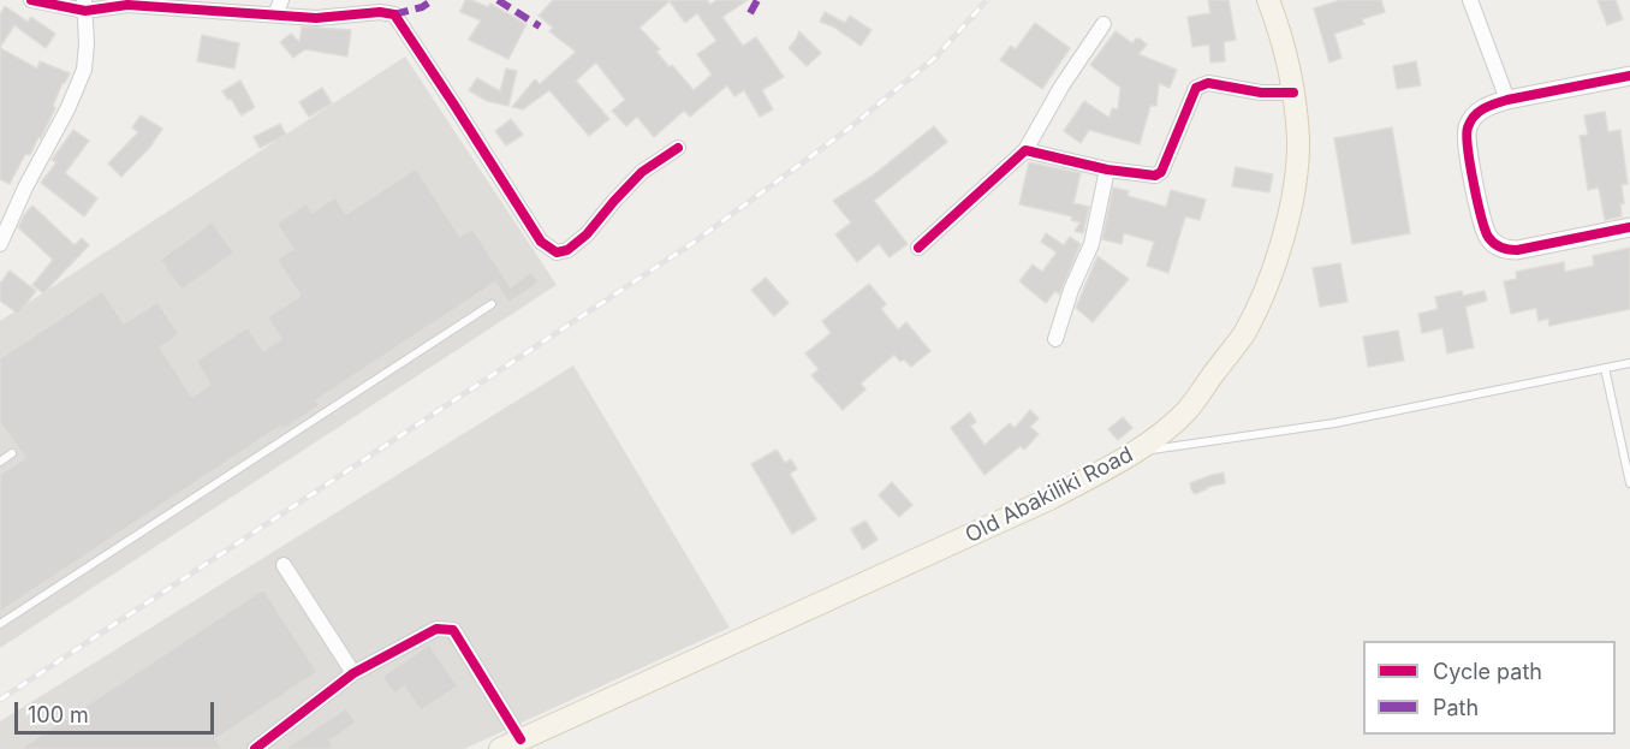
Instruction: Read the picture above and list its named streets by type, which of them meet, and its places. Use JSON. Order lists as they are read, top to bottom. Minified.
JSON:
{"streets":{"main road":["Old Abakiliki Road"]},"legend":["Cycle path","Path"],"scale_bar":"100 m"}
